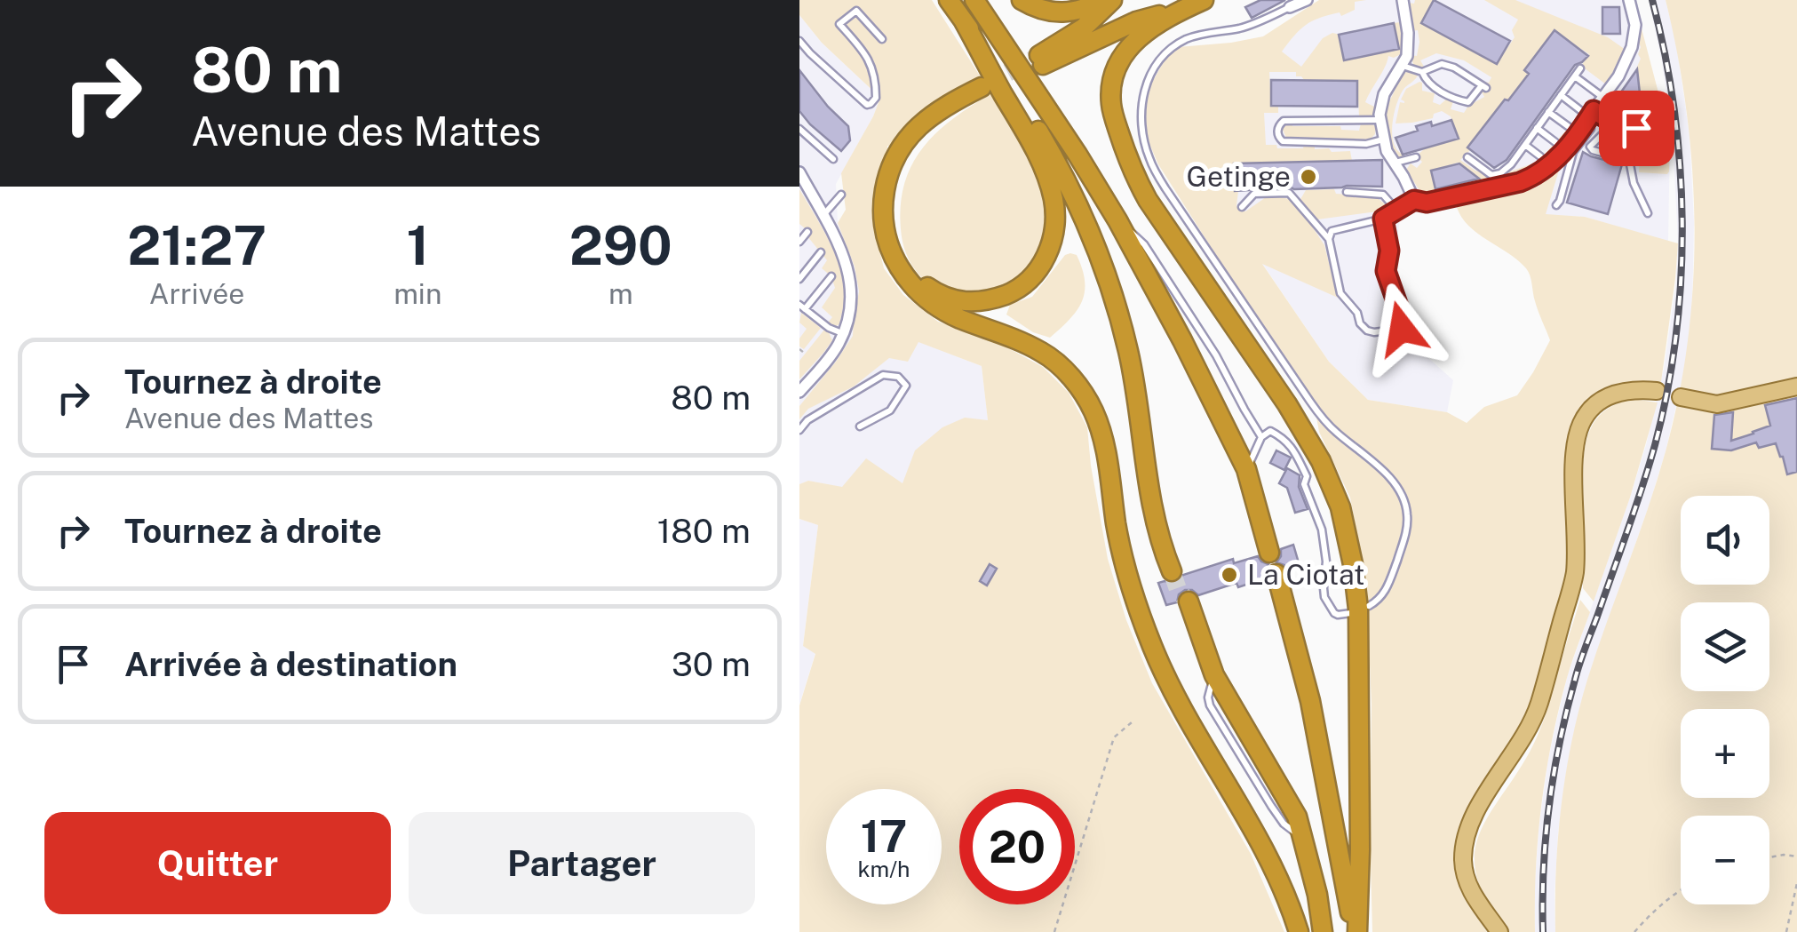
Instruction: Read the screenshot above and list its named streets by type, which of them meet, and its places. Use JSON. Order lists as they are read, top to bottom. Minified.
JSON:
{"places":["Getinge","La Ciotat"],"page":{"turn":["80 m","Avenue des Mattes"],"eta":["21:27","Arrivée","1","min","290","m"],"list":[{"name":"Tournez à droite","note":"Avenue des Mattes","value":"80 m"},{"name":"Tournez à droite","value":"180 m"},{"name":"Arrivée à destination","value":"30 m"}],"map_buttons":["+","−"],"speed":"17 km/h","limit":"20","buttons":["Quitter","Partager"]}}
